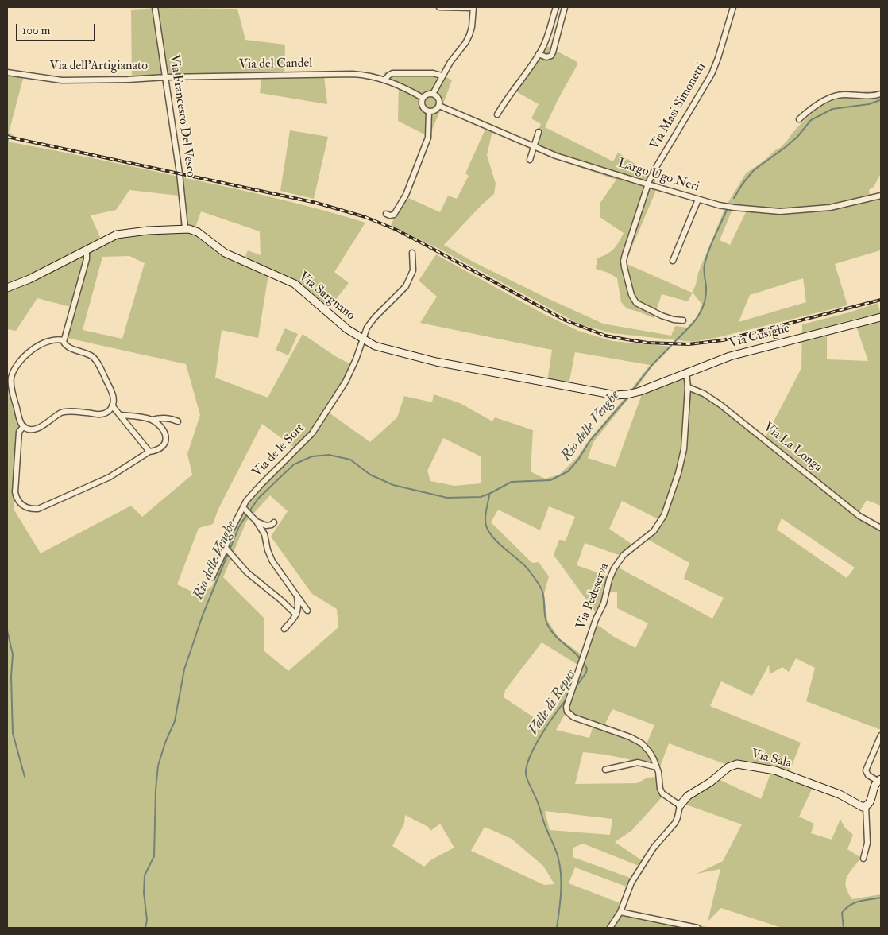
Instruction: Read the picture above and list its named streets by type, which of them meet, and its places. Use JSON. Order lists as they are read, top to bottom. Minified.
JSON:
{"streets":{"street":["Via del Candel","Via dell'Artigianato","Via Masi Simonetti","Via Francesco Del Vesco","Largo Ugo Neri","Via Sargnano","Via Cusighe","Via La Longa","Via de le Sort","Via Pedeserva","Via Sala"]},"crossings":[["Via del Candel","Via dell'Artigianato"],["Via del Candel","Via Francesco Del Vesco"],["Via del Candel","Largo Ugo Neri"],["Via dell'Artigianato","Via Francesco Del Vesco"],["Via Masi Simonetti","Largo Ugo Neri"],["Via Francesco Del Vesco","Via Sargnano"],["Via Sargnano","Via Cusighe"],["Via Sargnano","Via de le Sort"],["Via Cusighe","Via Pedeserva"],["Via La Longa","Via Pedeserva"],["Via Pedeserva","Via Sala"]],"water":["Rio delle Venghe","Valle di Repus"],"scale_bar":"100 m"}
